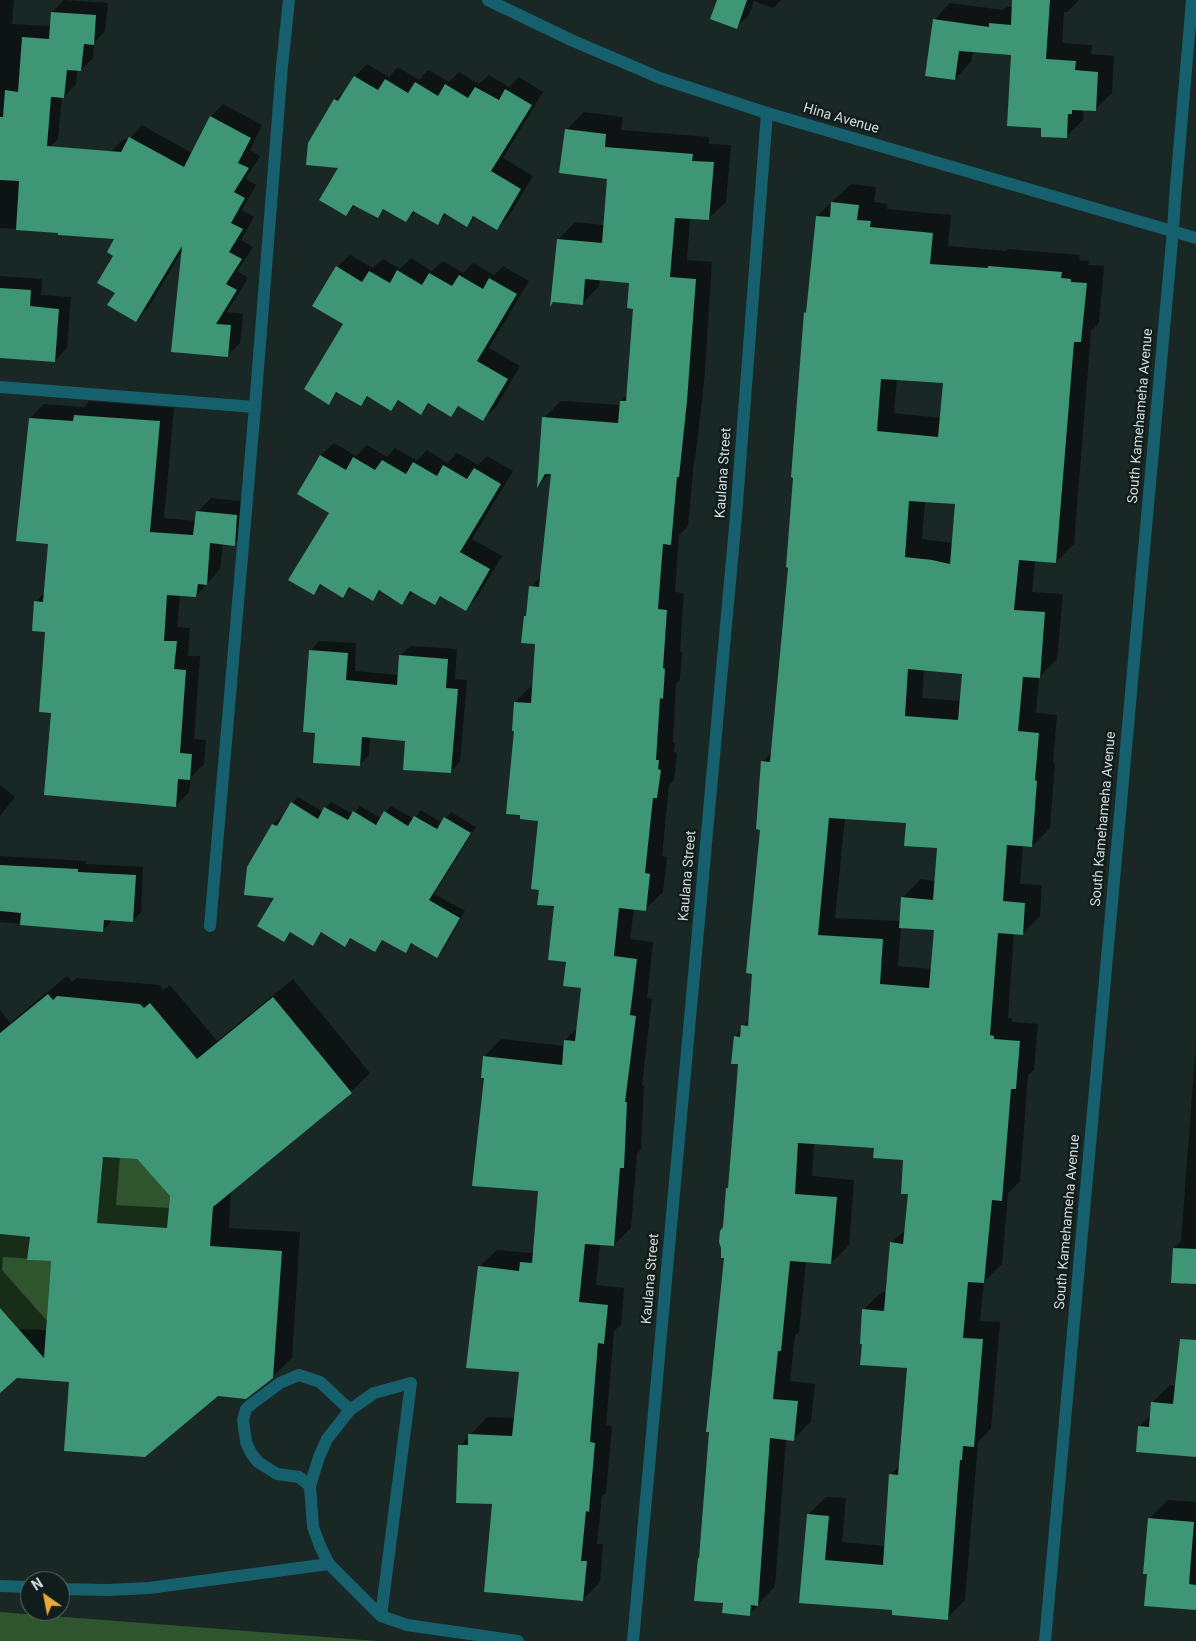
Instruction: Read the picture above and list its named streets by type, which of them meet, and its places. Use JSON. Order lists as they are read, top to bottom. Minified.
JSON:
{"streets":{"street":["Hina Avenue","South Kamehameha Avenue","Kaulana Street"]},"crossings":[["Hina Avenue","South Kamehameha Avenue"],["Hina Avenue","Kaulana Street"]],"north":"top left"}
